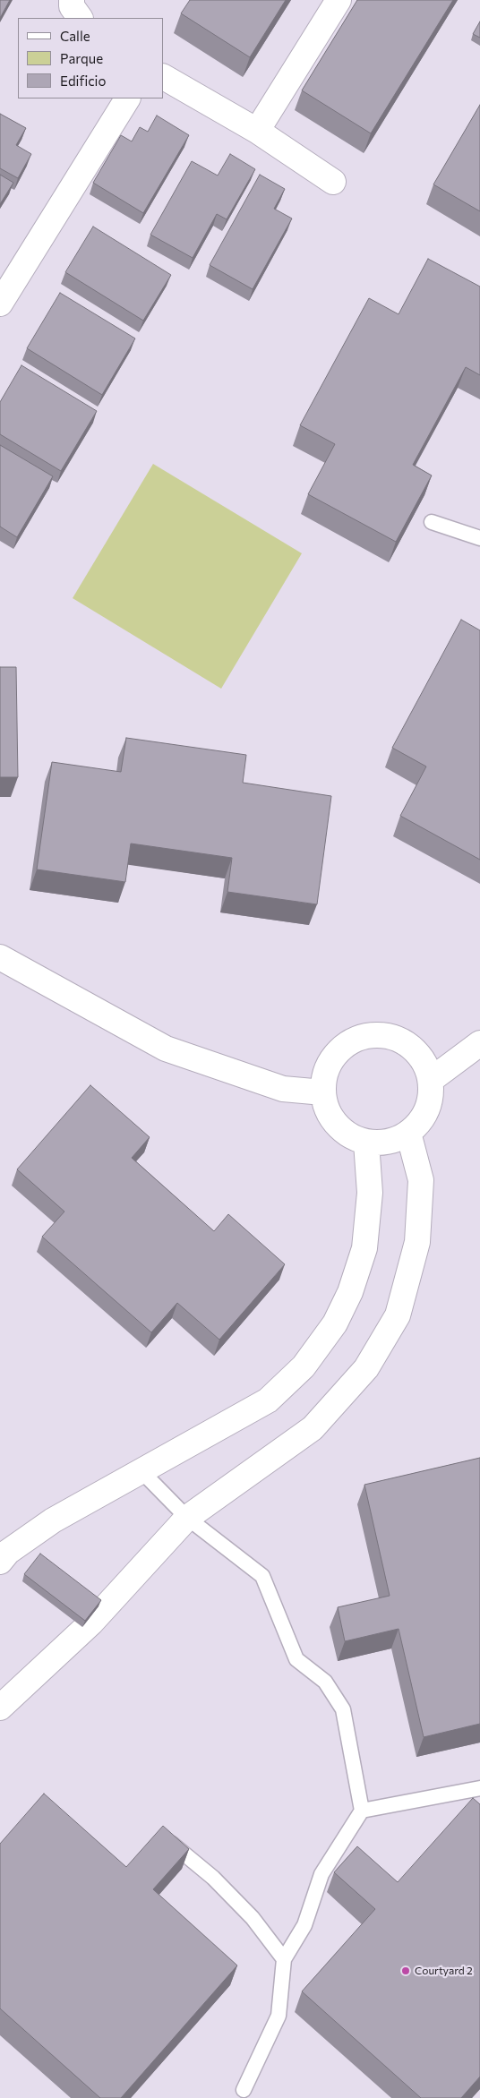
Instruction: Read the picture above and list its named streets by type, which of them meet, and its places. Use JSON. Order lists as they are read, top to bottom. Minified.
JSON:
{"places":["Courtyard 2"],"legend":["Calle","Parque","Edificio"]}
